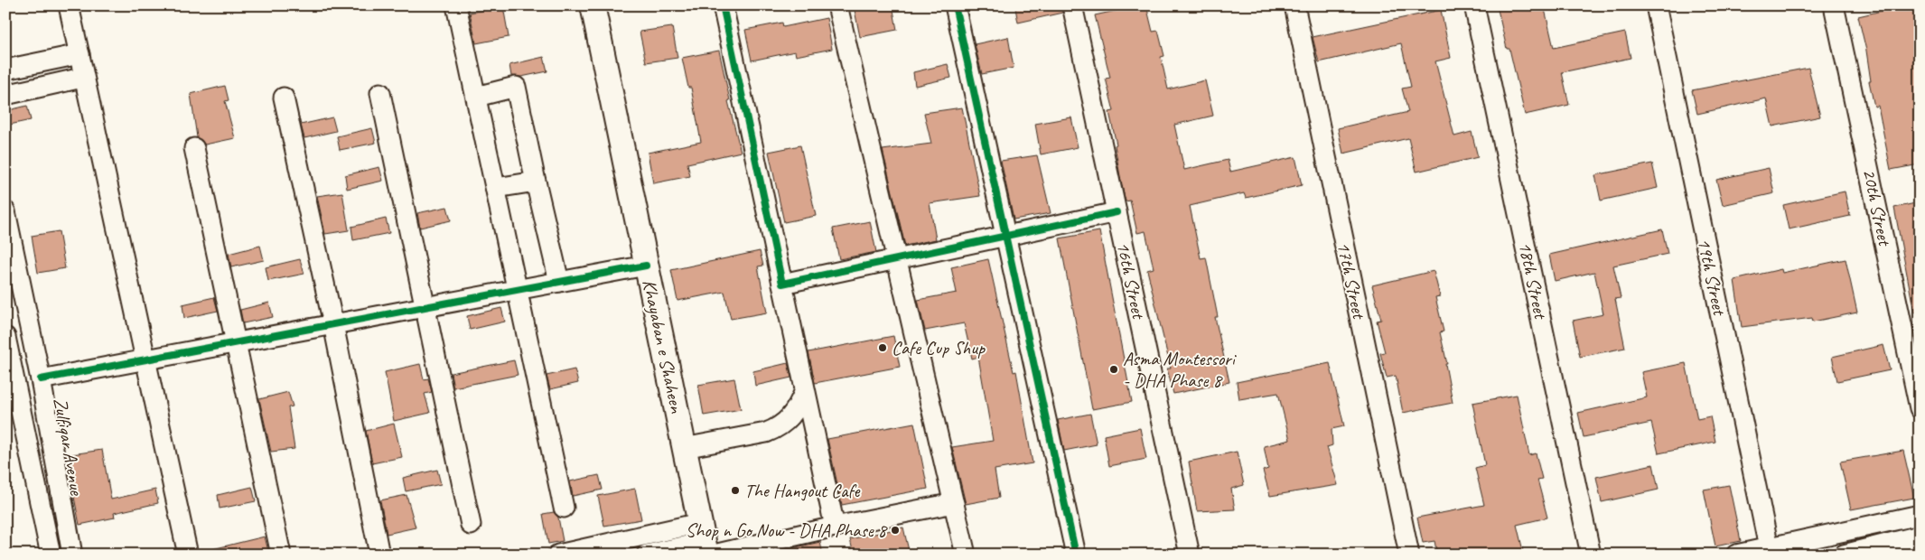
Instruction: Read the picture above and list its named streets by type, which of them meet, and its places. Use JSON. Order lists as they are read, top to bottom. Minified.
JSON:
{"streets":{"main road":["Khayaban e Shaheen"],"street":["20th Street","19th Street","16th Street","17th Street","18th Street","Zulfiqar Avenue"]},"places":["Cafe Cup Shup","Asma Montessori - DHA Phase 8","The Hangout Cafe","Shop n Go Now - DHA Phase 8"]}
